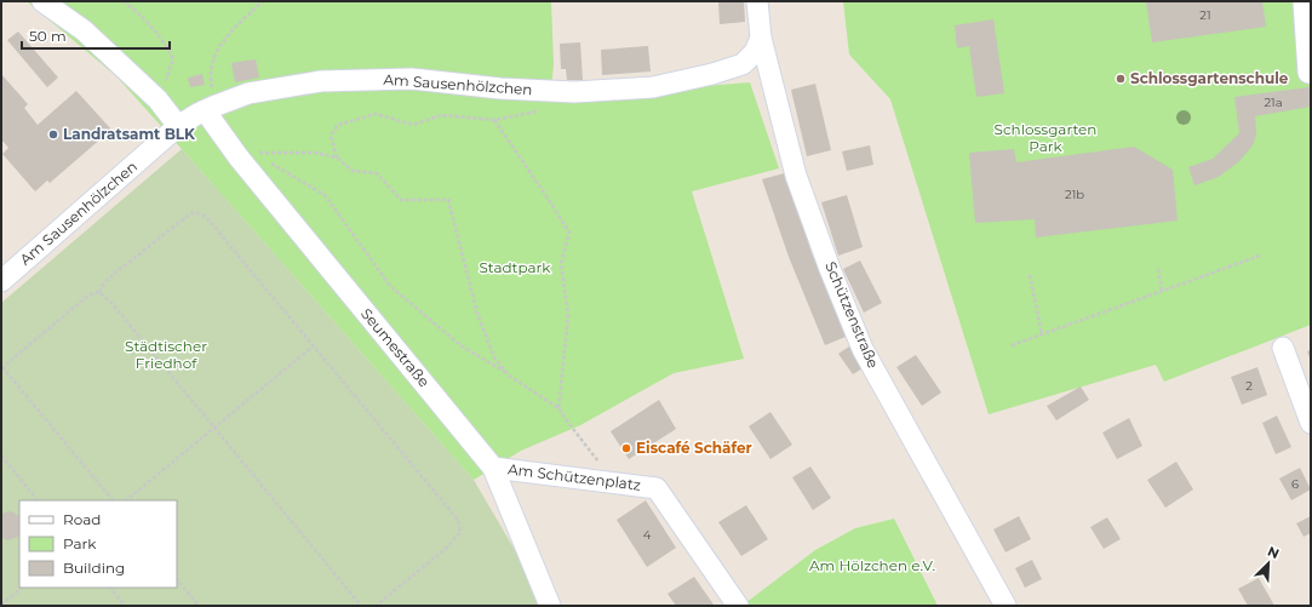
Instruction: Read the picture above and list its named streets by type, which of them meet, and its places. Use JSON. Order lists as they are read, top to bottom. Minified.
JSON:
{"streets":{"street":["Am Sausenhölzchen","Schützenstraße","Seumestraße","Am Schützenplatz"]},"crossings":[["Am Sausenhölzchen","Schützenstraße"],["Am Sausenhölzchen","Seumestraße"],["Seumestraße","Am Schützenplatz"]],"parks":["Schlossgarten Park","Stadtpark","Städtischer Friedhof","Am Hölzchen e.V."],"places":["Schlossgartenschule","Landratsamt BLK","Eiscafé Schäfer"],"house_numbers":["21","21a","21b","2","6","4"],"legend":["Road","Park","Building"],"scale_bar":"50 m","north":"top right"}
